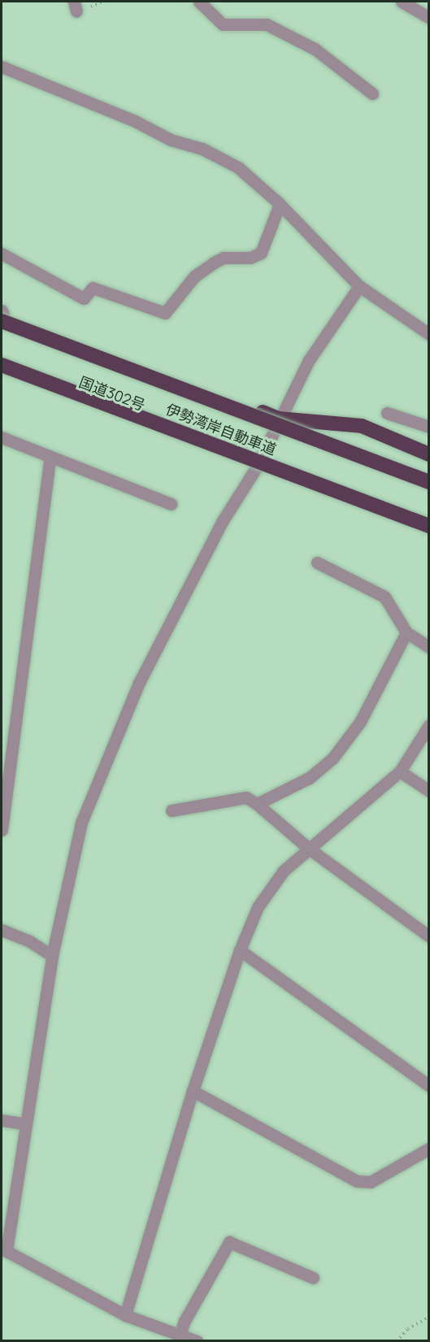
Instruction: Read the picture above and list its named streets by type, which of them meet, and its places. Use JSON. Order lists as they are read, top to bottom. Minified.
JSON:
{"streets":{"highway":["国道302号","伊勢湾岸自動車道"]}}
